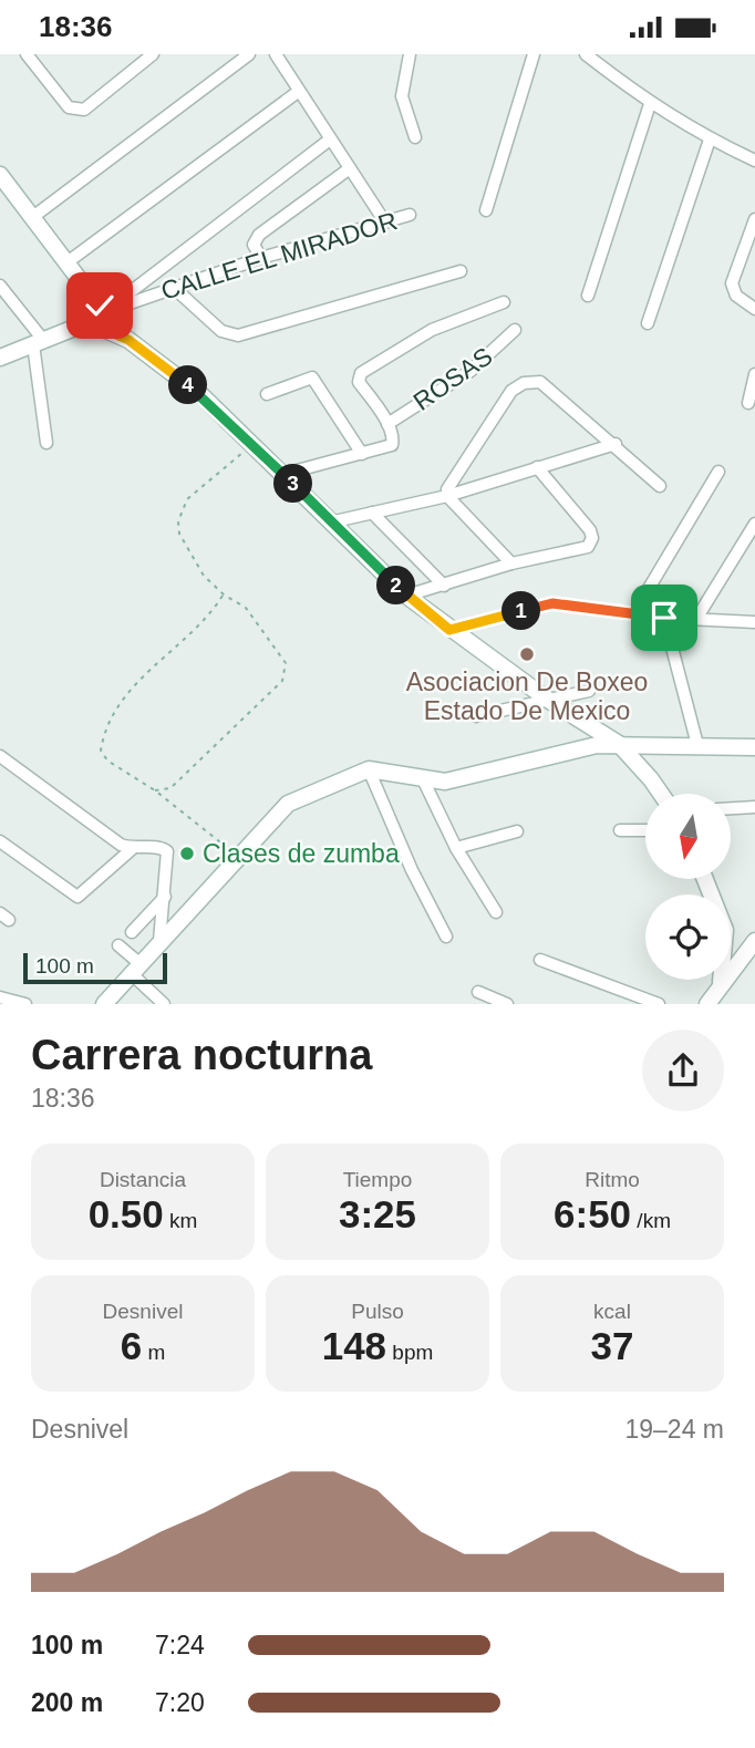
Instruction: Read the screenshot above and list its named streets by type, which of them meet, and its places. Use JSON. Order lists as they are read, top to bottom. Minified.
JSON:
{"streets":{"street":["CALLE EL MIRADOR","ROSAS"]},"places":["Asociacion De Boxeo Estado De Mexico","Clases de zumba"],"scale_bar":"100 m","north":"bottom","page":{"status":"18:36","pins":["4","3","2","1"],"scale":"100 m","heading":["Carrera nocturna","18:36"],"stats":[["Distancia","0.50 km"],["Tiempo","3:25"],["Ritmo","6:50 /km"],["Desnivel","6 m"],["Pulso","148 bpm"],["kcal","37"]],"chart":["Desnivel","19–24 m"],"list":[{"name":"100 m","note":"7:24"},{"name":"200 m","note":"7:20"}]}}
